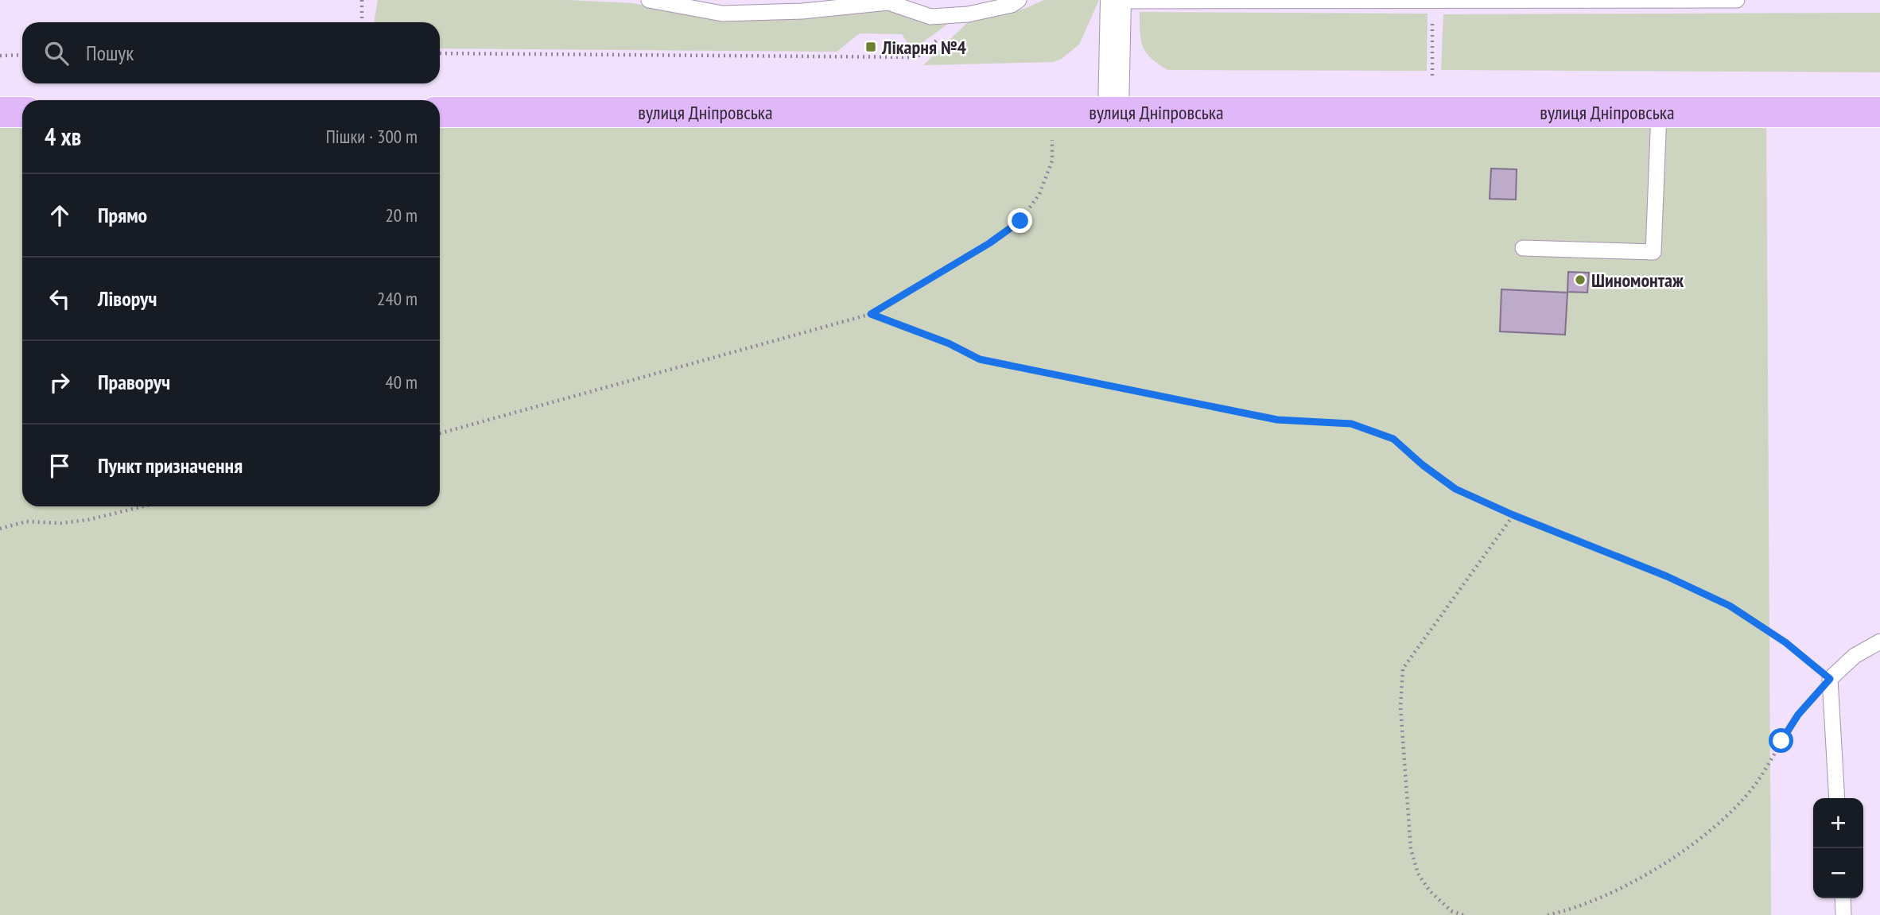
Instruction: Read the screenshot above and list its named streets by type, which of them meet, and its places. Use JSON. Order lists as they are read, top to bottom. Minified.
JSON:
{"streets":{"highway":["вулиця Дніпровська"]},"places":{"transit":["Лікарня №4"],"other":["Шиномонтаж"]},"page":{"search":"Пошук","heading":["4 хв","Пішки · 300 m"],"list":[["Прямо","20 m"],["Ліворуч","240 m"],["Праворуч","40 m"],"Пункт призначення"],"map_buttons":["+","−"]}}
